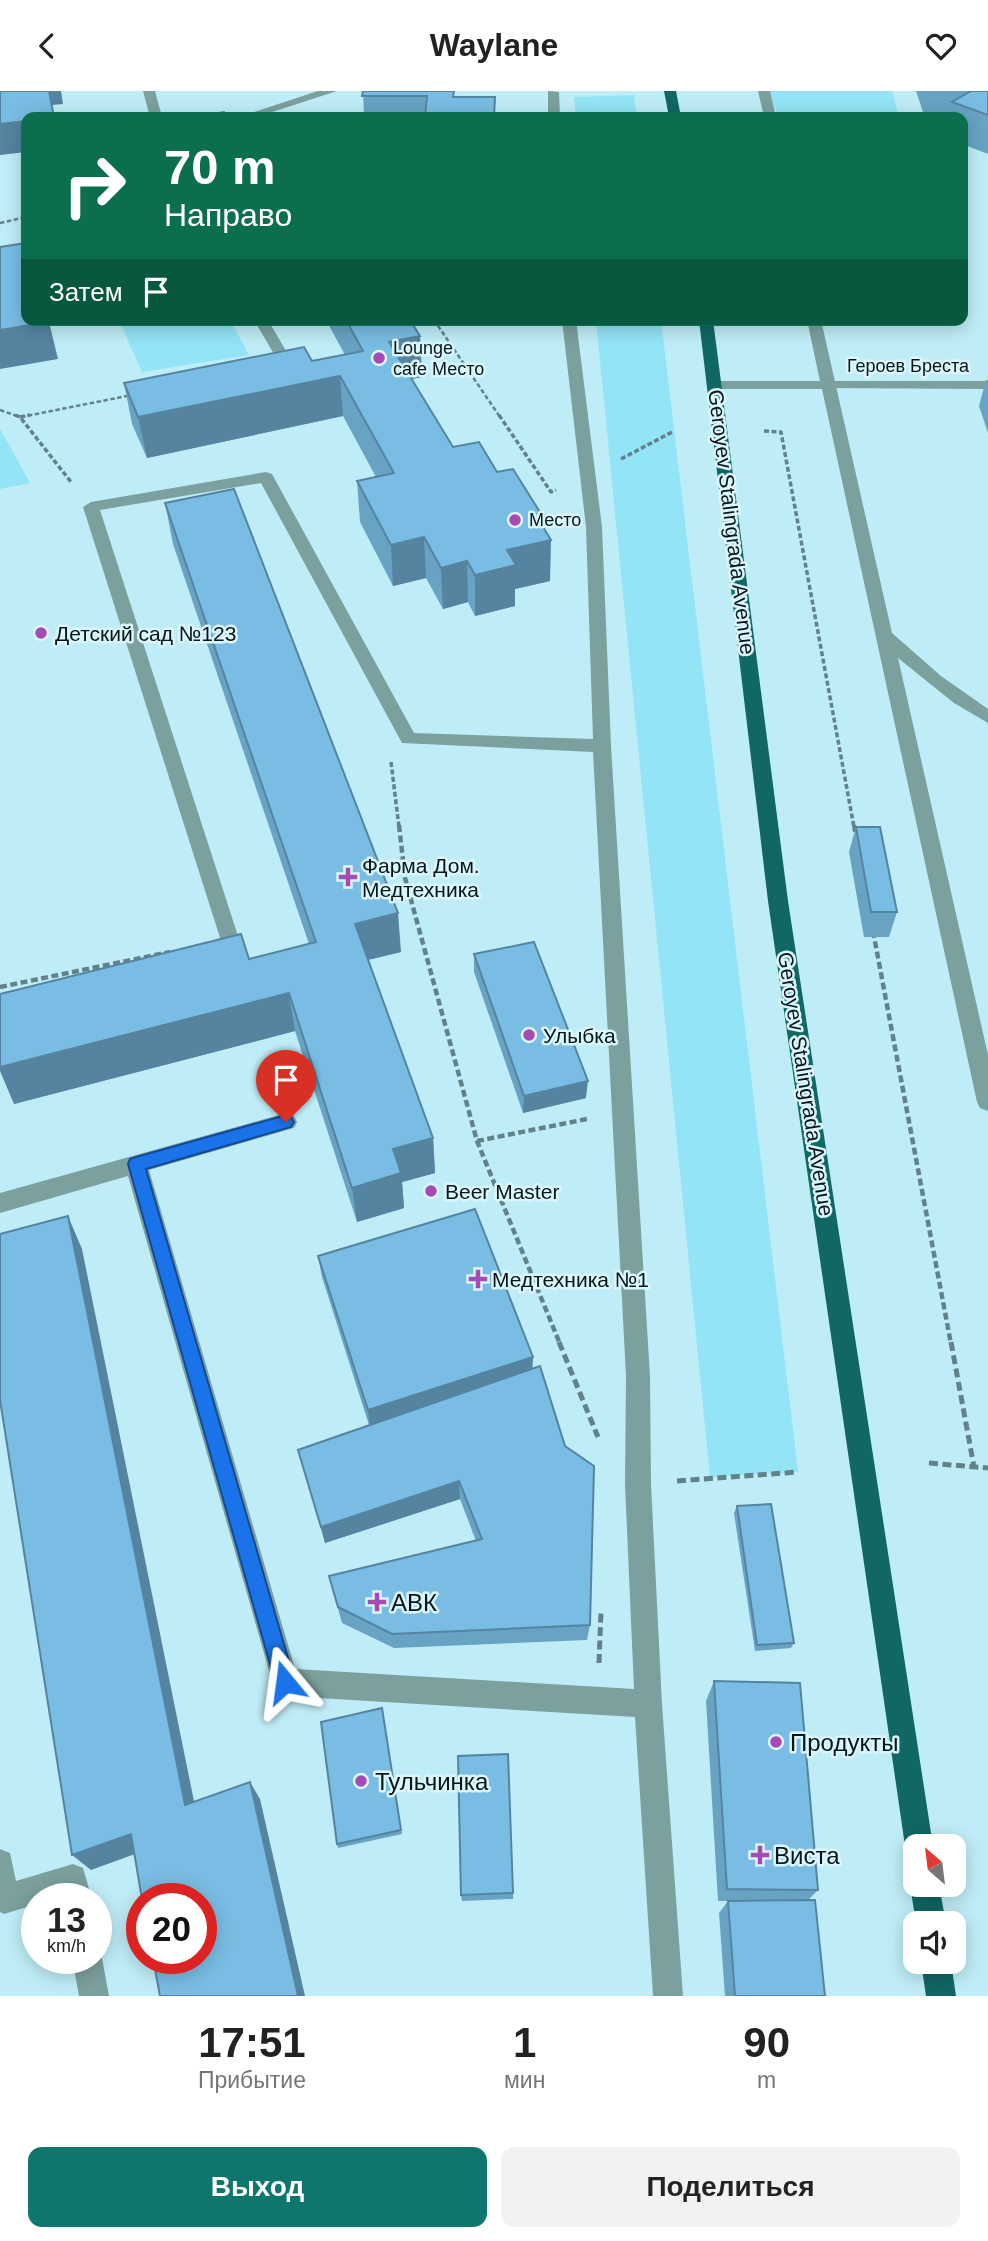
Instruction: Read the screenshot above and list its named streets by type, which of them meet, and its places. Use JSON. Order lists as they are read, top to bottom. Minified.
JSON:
{"streets":{"main road":["Geroyev Stalingrada Avenue"],"street":["Героев Бреста"]},"crossings":[["Героев Бреста","Geroyev Stalingrada Avenue"]],"places":{"other":["Lounge cafe Место","Место","Детский сад №123","Улыбка","Beer Master","Продукты","Тульчинка"],"health":["Фарма Дом. Медтехника","Медтехника №1","АВК","Виста"]},"north":"top left","page":{"header":"Waylane","turn":["70 m","Направо"],"then":"Затем","speed":"13 km/h","limit":"20","eta":["17:51","Прибытие","1","мин","90","m"],"buttons":["Выход","Поделиться"]}}
